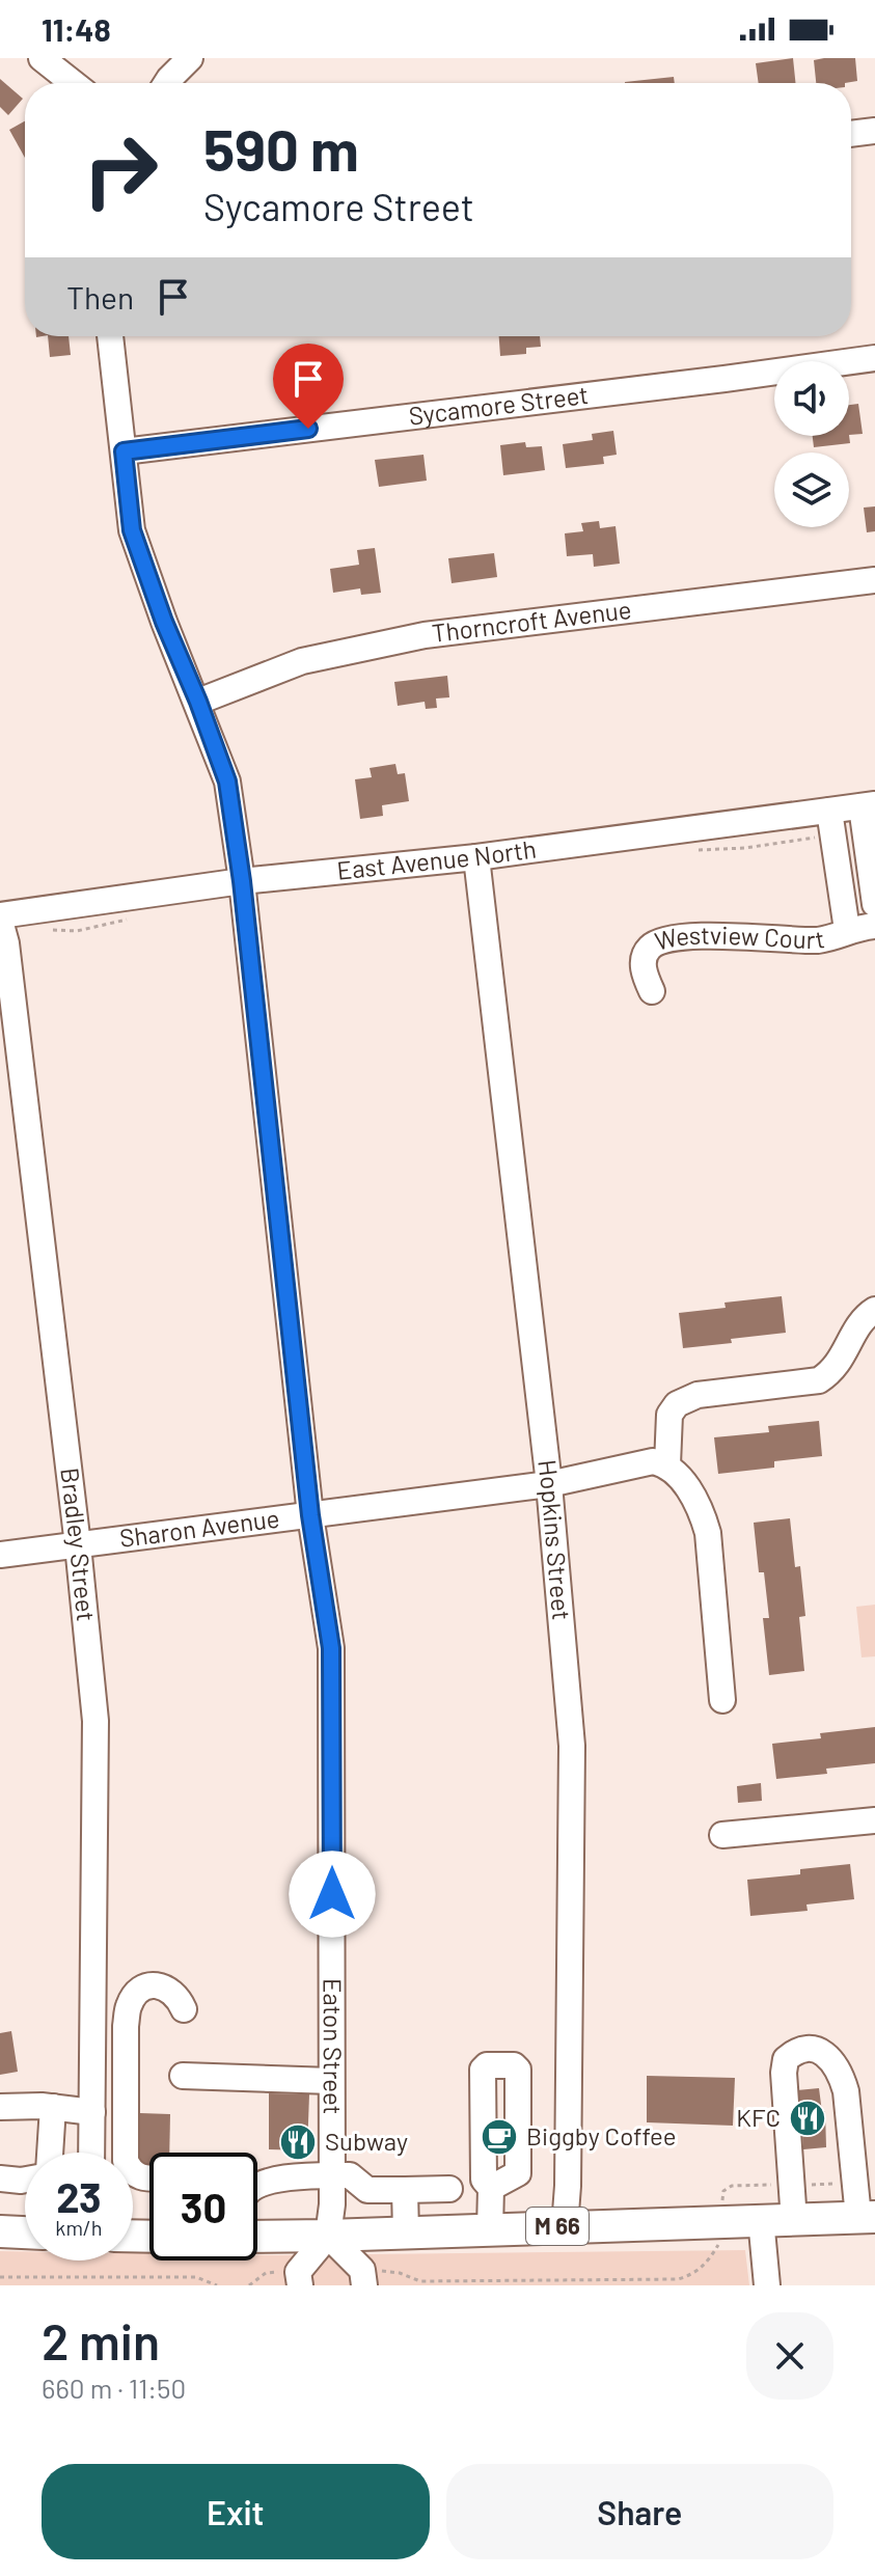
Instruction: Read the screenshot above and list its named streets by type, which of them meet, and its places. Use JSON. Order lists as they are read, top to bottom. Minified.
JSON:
{"streets":{"main road":["M 66"],"street":["Sycamore Street","Thorncroft Avenue","East Avenue North","Westview Court","Sharon Avenue","Hopkins Street","Bradley Street","Eaton Street"]},"crossings":[["Sycamore Street","Eaton Street"],["Thorncroft Avenue","Eaton Street"],["East Avenue North","Hopkins Street"],["East Avenue North","Bradley Street"],["East Avenue North","Eaton Street"],["Sharon Avenue","Hopkins Street"],["Sharon Avenue","Bradley Street"],["Sharon Avenue","Eaton Street"],["Hopkins Street","M 66"],["Eaton Street","M 66"]],"places":{"restaurant":["KFC","Subway"],"cafe":["Biggby Coffee"]},"page":{"status":"11:48","turn":["590 m","Sycamore Street"],"then":"Then","speed":"23 km/h","limit":"30","heading":["2 min","660 m · 11:50"],"buttons":["Exit","Share"]}}
